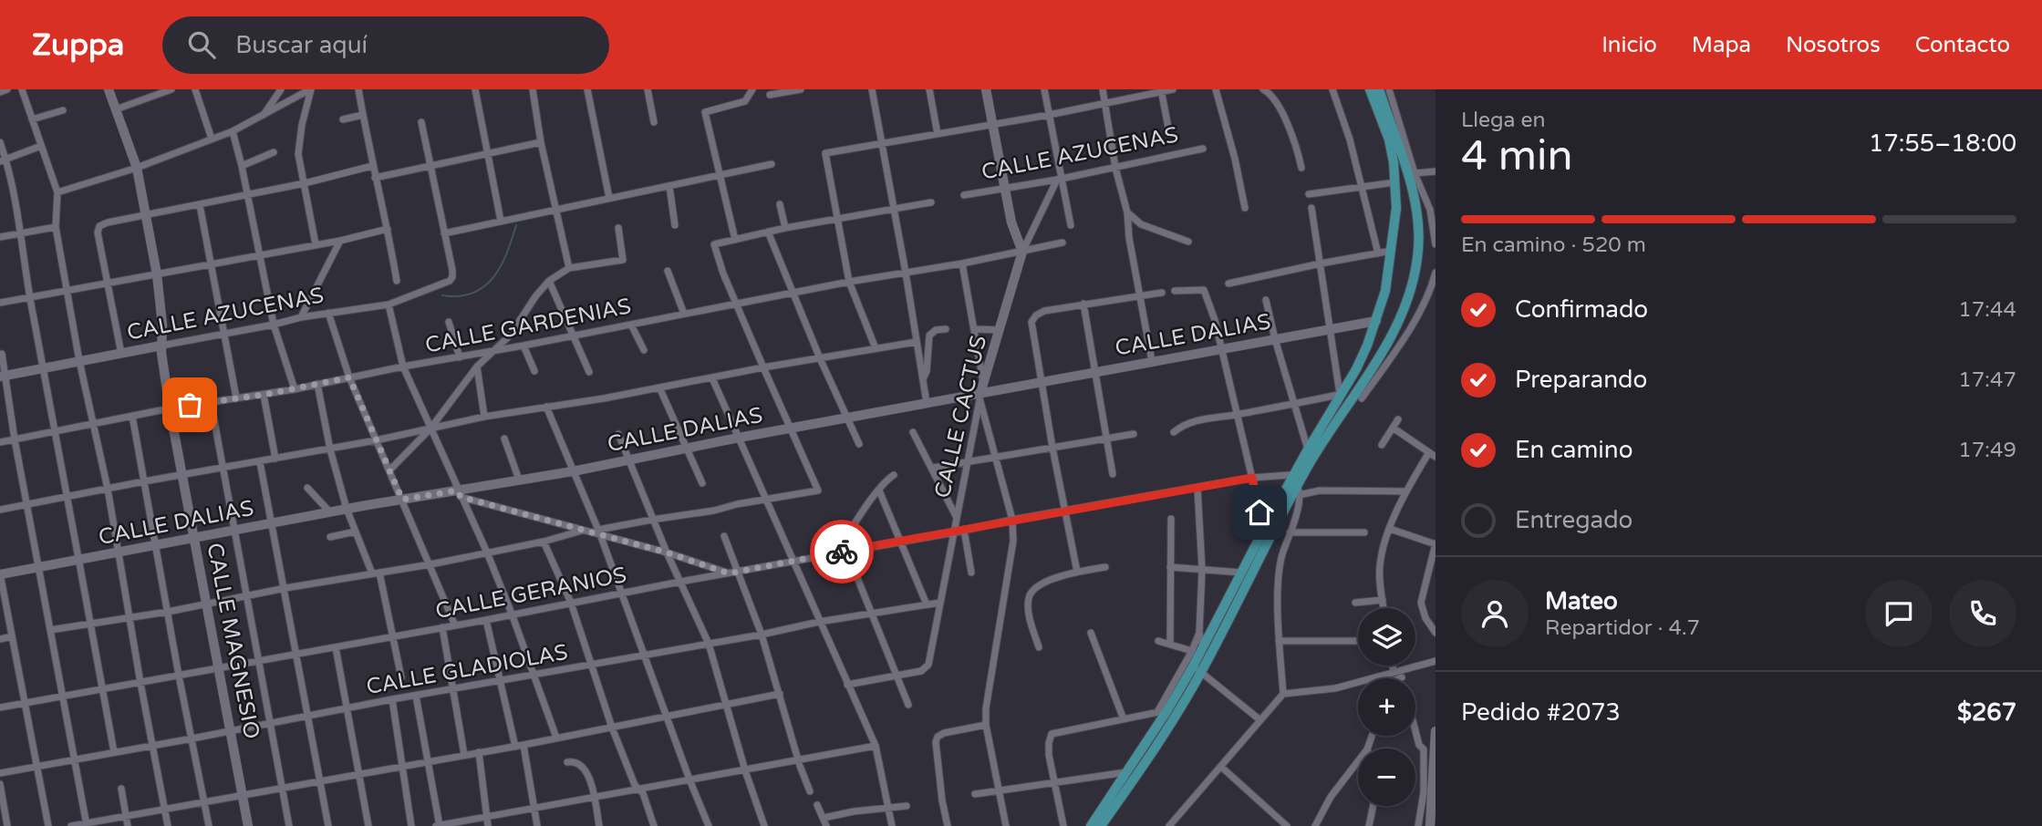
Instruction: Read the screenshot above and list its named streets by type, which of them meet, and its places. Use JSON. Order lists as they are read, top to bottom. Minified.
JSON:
{"streets":{"street":["CALLE AZUCENAS","CALLE GARDENIAS","CALLE DALIAS","CALLE CACTUS","CALLE GERANIOS","CALLE MAGNESIO","CALLE GLADIOLAS"]},"crossings":[["CALLE AZUCENAS","CALLE MAGNESIO"],["CALLE GARDENIAS","CALLE CACTUS"],["CALLE GARDENIAS","CALLE MAGNESIO"],["CALLE DALIAS","CALLE CACTUS"],["CALLE DALIAS","CALLE MAGNESIO"],["CALLE CACTUS","CALLE GERANIOS"],["CALLE CACTUS","CALLE GLADIOLAS"],["CALLE GERANIOS","CALLE MAGNESIO"],["CALLE MAGNESIO","CALLE GLADIOLAS"]],"page":{"header":"Zuppa","search":"Buscar aquí","nav":["Inicio","Mapa","Nosotros","Contacto"],"heading":["4 min","Llega en","17:55–18:00"],"panel":["Mateo","Repartidor · 4.7","Pedido #2073","$267"],"bar":"En camino · 520 m","list":[["Confirmado","17:44"],["Preparando","17:47"],["En camino","17:49"],"Entregado"],"map_buttons":["+","−"]}}
